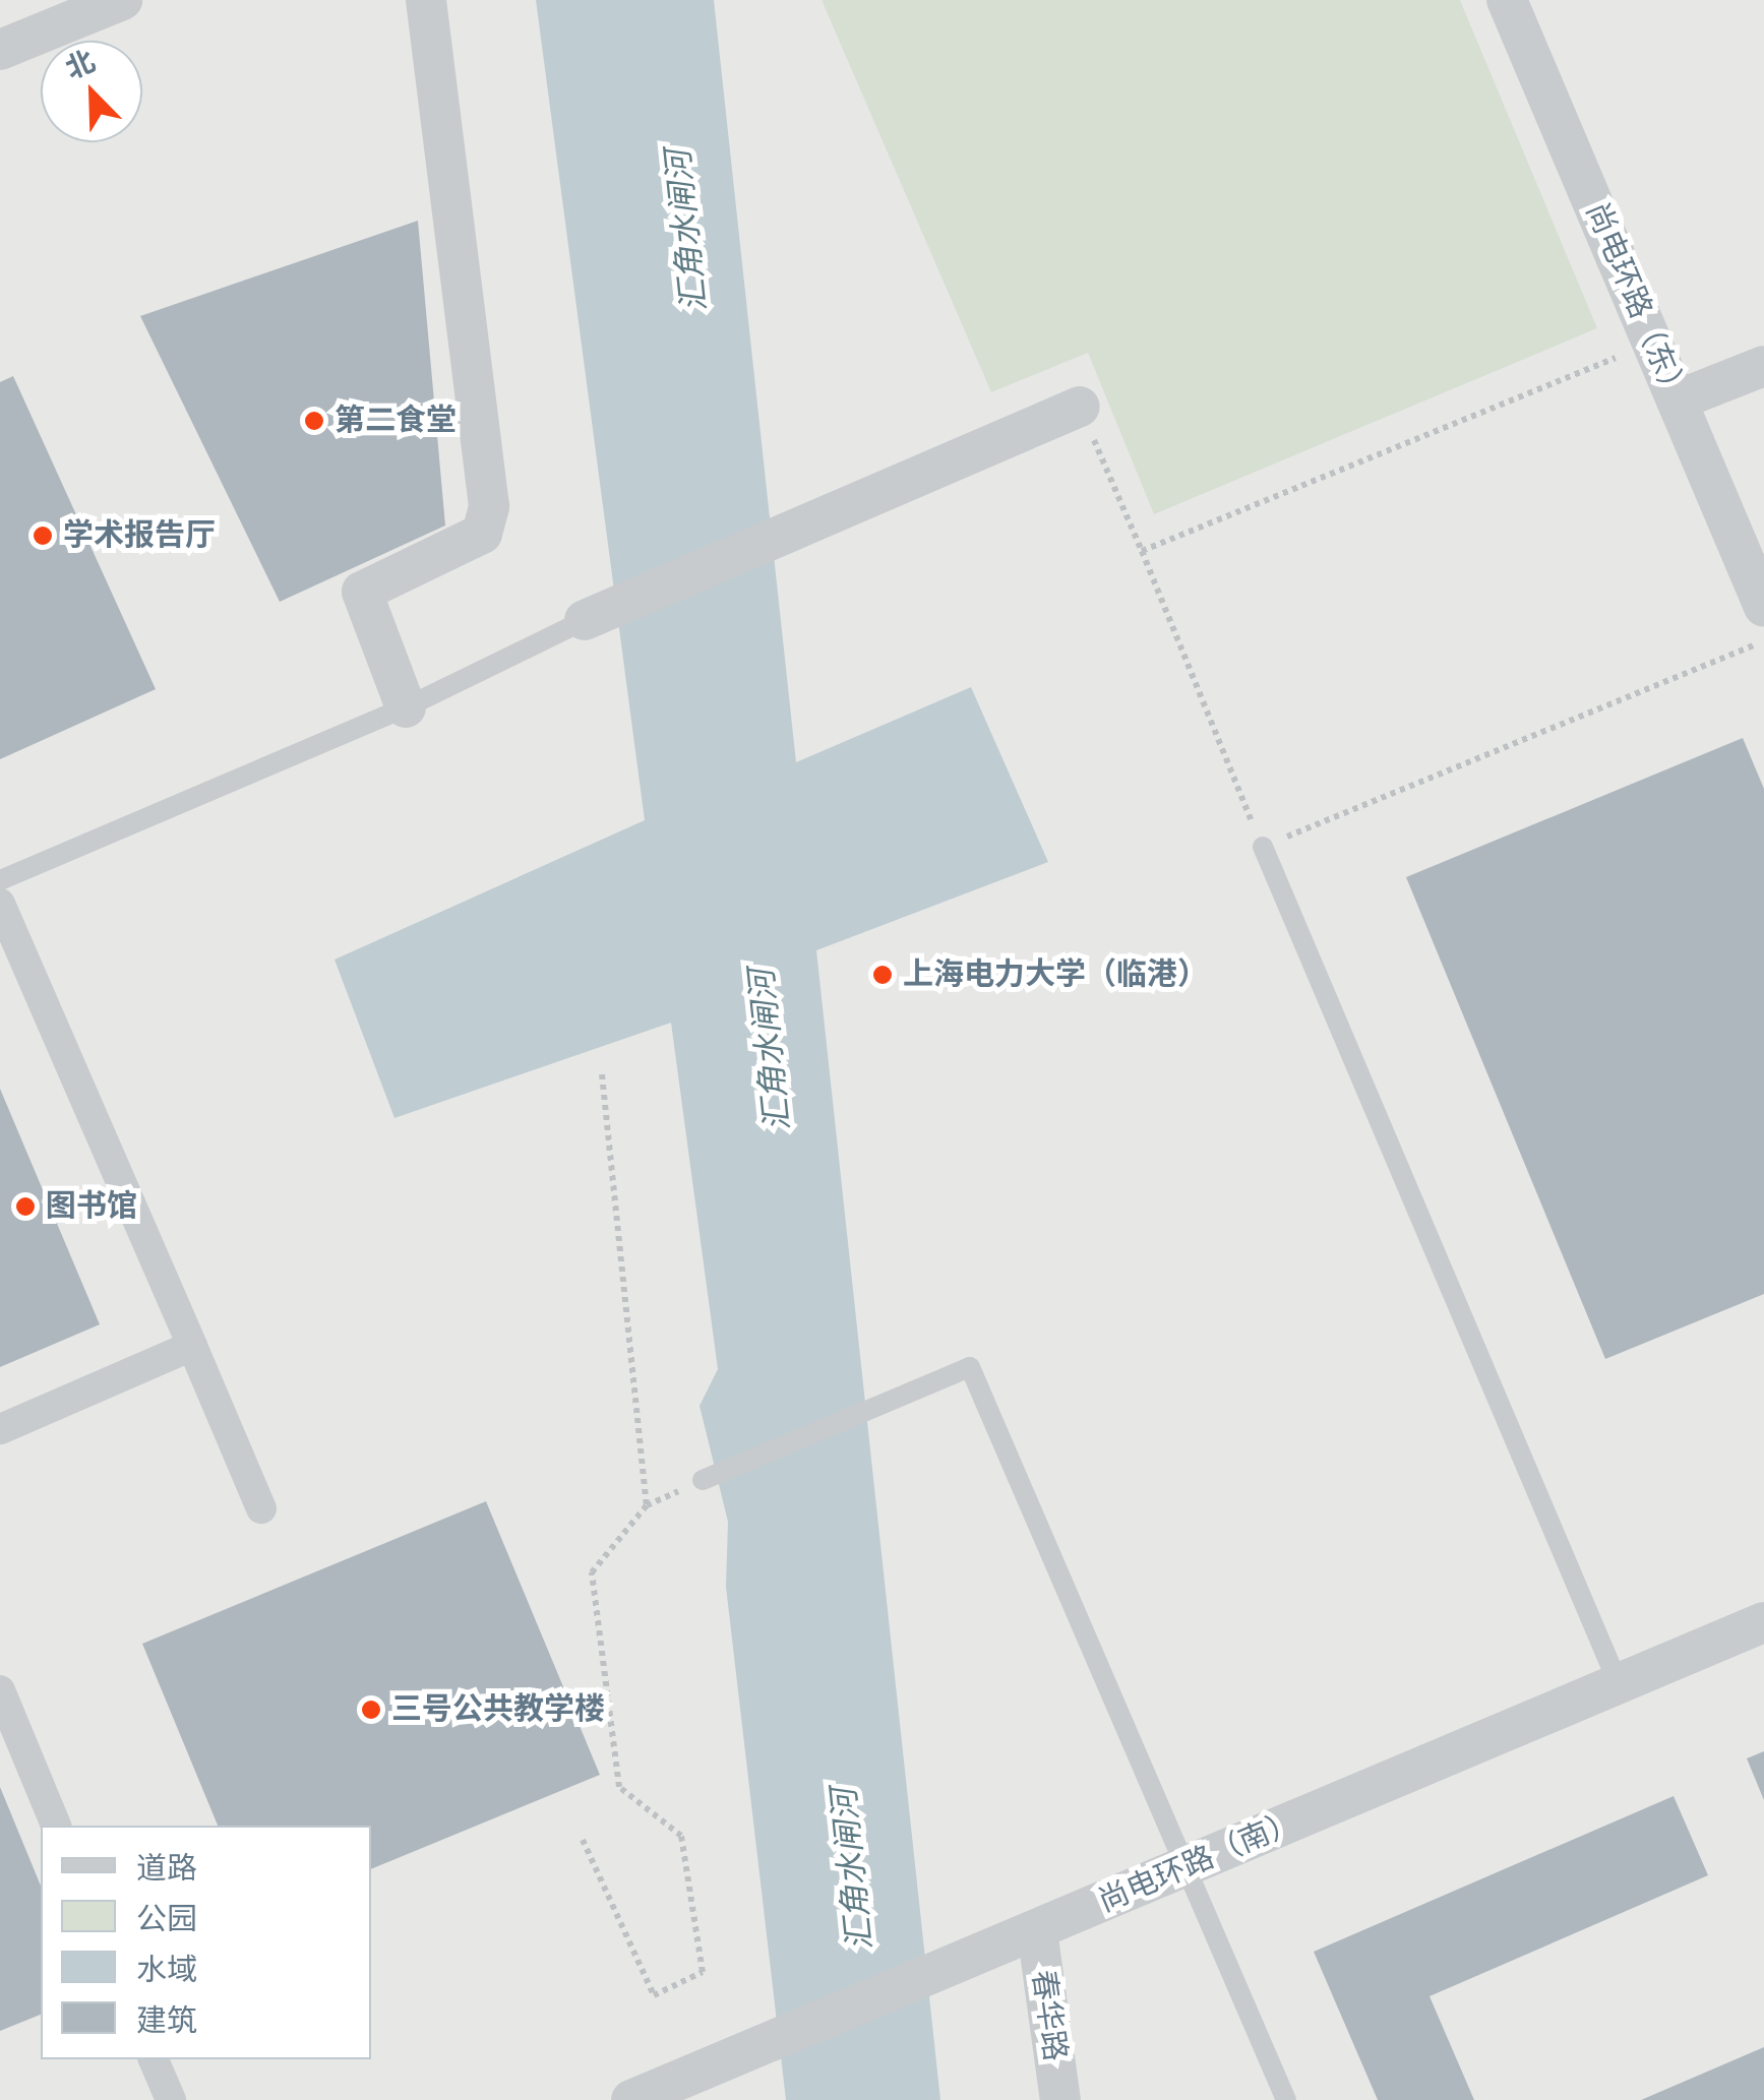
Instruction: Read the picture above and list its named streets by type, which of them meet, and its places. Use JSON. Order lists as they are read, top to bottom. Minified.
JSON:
{"streets":{"street":["尚电环路（东）","尚电环路（南）","春华路"]},"crossings":[["尚电环路（南）","春华路"]],"water":["汇角水闸河"],"places":["第二食堂","学术报告厅","上海电力大学（临港）","图书馆","三号公共教学楼"],"legend":["道路","公园","水域","建筑"],"north":"top left"}
